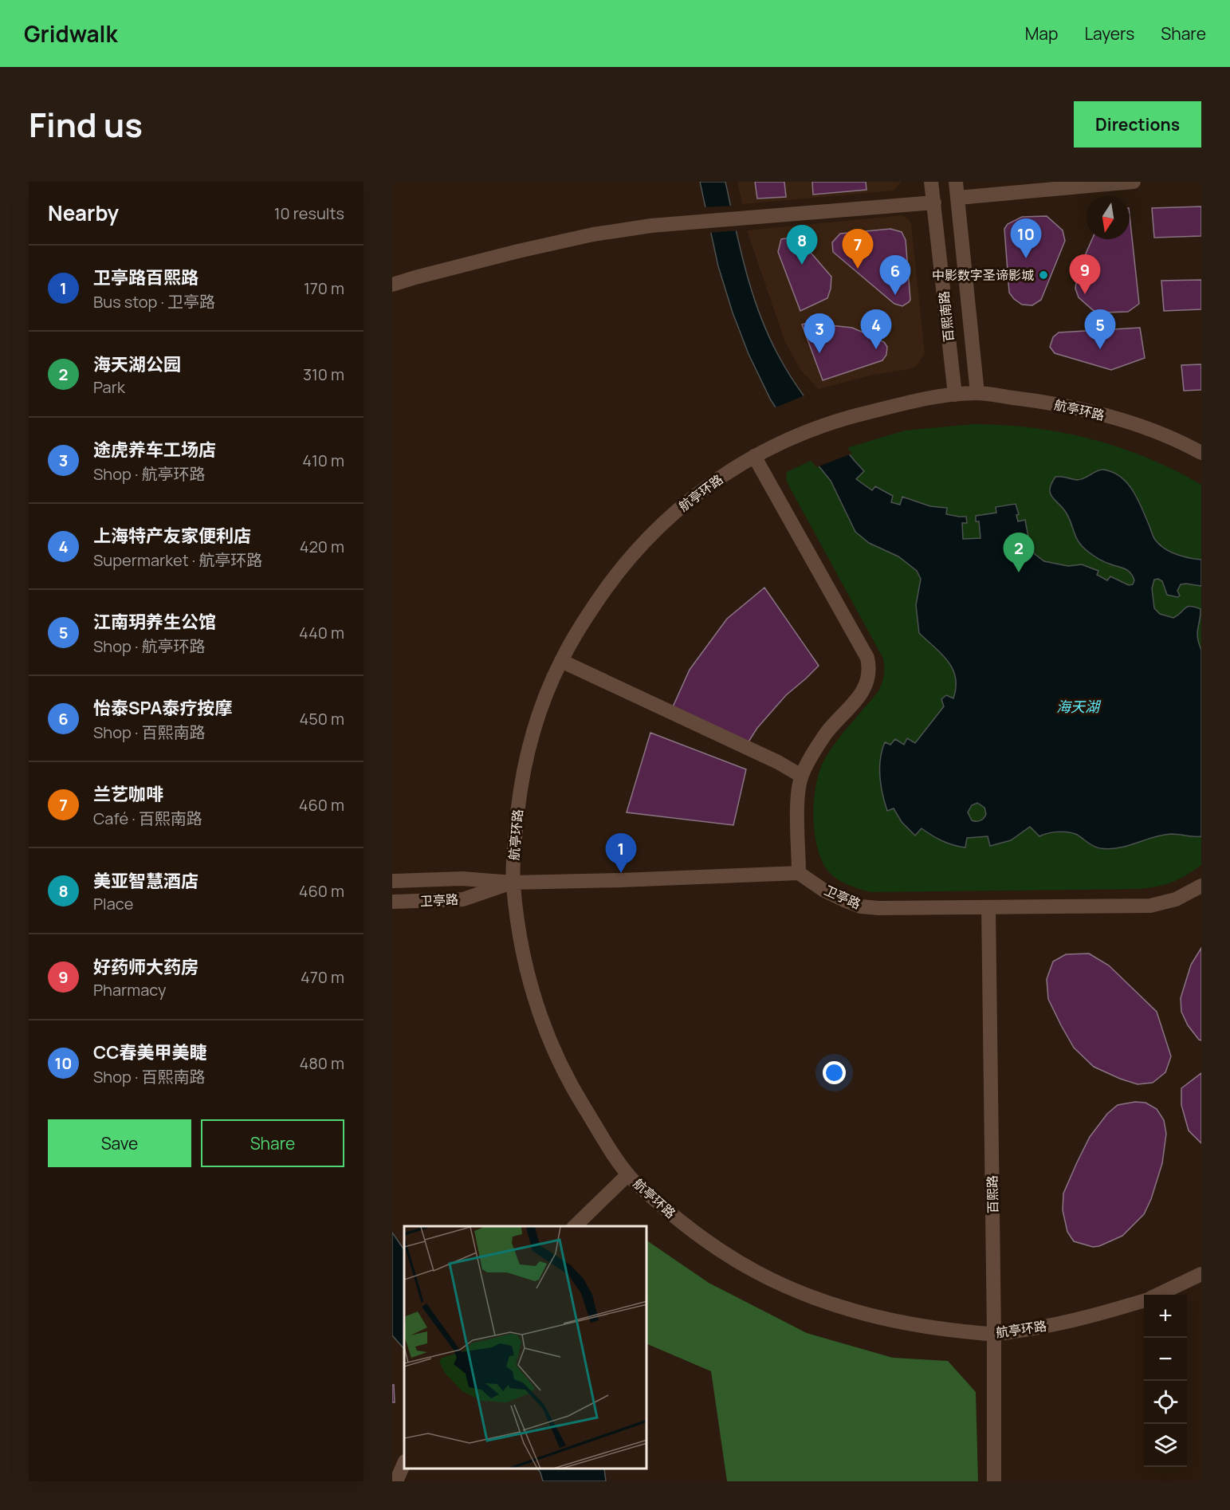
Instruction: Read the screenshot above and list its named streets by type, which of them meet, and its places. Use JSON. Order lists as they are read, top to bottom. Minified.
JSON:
{"streets":{"street":["百熙南路","航亭环路","卫亭路","百熙路"]},"crossings":[["百熙南路","航亭环路"],["航亭环路","卫亭路"],["航亭环路","百熙路"],["卫亭路","百熙路"]],"water":["海天湖"],"places":["中影数字圣谛影城"],"north":"bottom","page":{"header":"Gridwalk","nav":["Map","Layers","Share"],"title":"Find us","buttons":["Directions",["Save","Share"]],"heading":["Nearby","10 results"],"pins":["10","8","7","9","6","4","5","3","2","1"],"list":[{"mark":"1","name":"卫亭路百熙路","note":"Bus stop · 卫亭路","value":"170 m"},{"mark":"2","name":"海天湖公园","note":"Park","value":"310 m"},{"mark":"3","name":"途虎养车工场店","note":"Shop · 航亭环路","value":"410 m"},{"mark":"4","name":"上海特产友家便利店","note":"Supermarket · 航亭环路","value":"420 m"},{"mark":"5","name":"江南玥养生公馆","note":"Shop · 航亭环路","value":"440 m"},{"mark":"6","name":"怡泰SPA泰疗按摩","note":"Shop · 百熙南路","value":"450 m"},{"mark":"7","name":"兰艺咖啡","note":"Café · 百熙南路","value":"460 m"},{"mark":"8","name":"美亚智慧酒店","note":"Place","value":"460 m"},{"mark":"9","name":"好药师大药房","note":"Pharmacy","value":"470 m"},{"mark":"10","name":"CC春美甲美睫","note":"Shop · 百熙南路","value":"480 m"}],"map_buttons":["+","−"]}}
